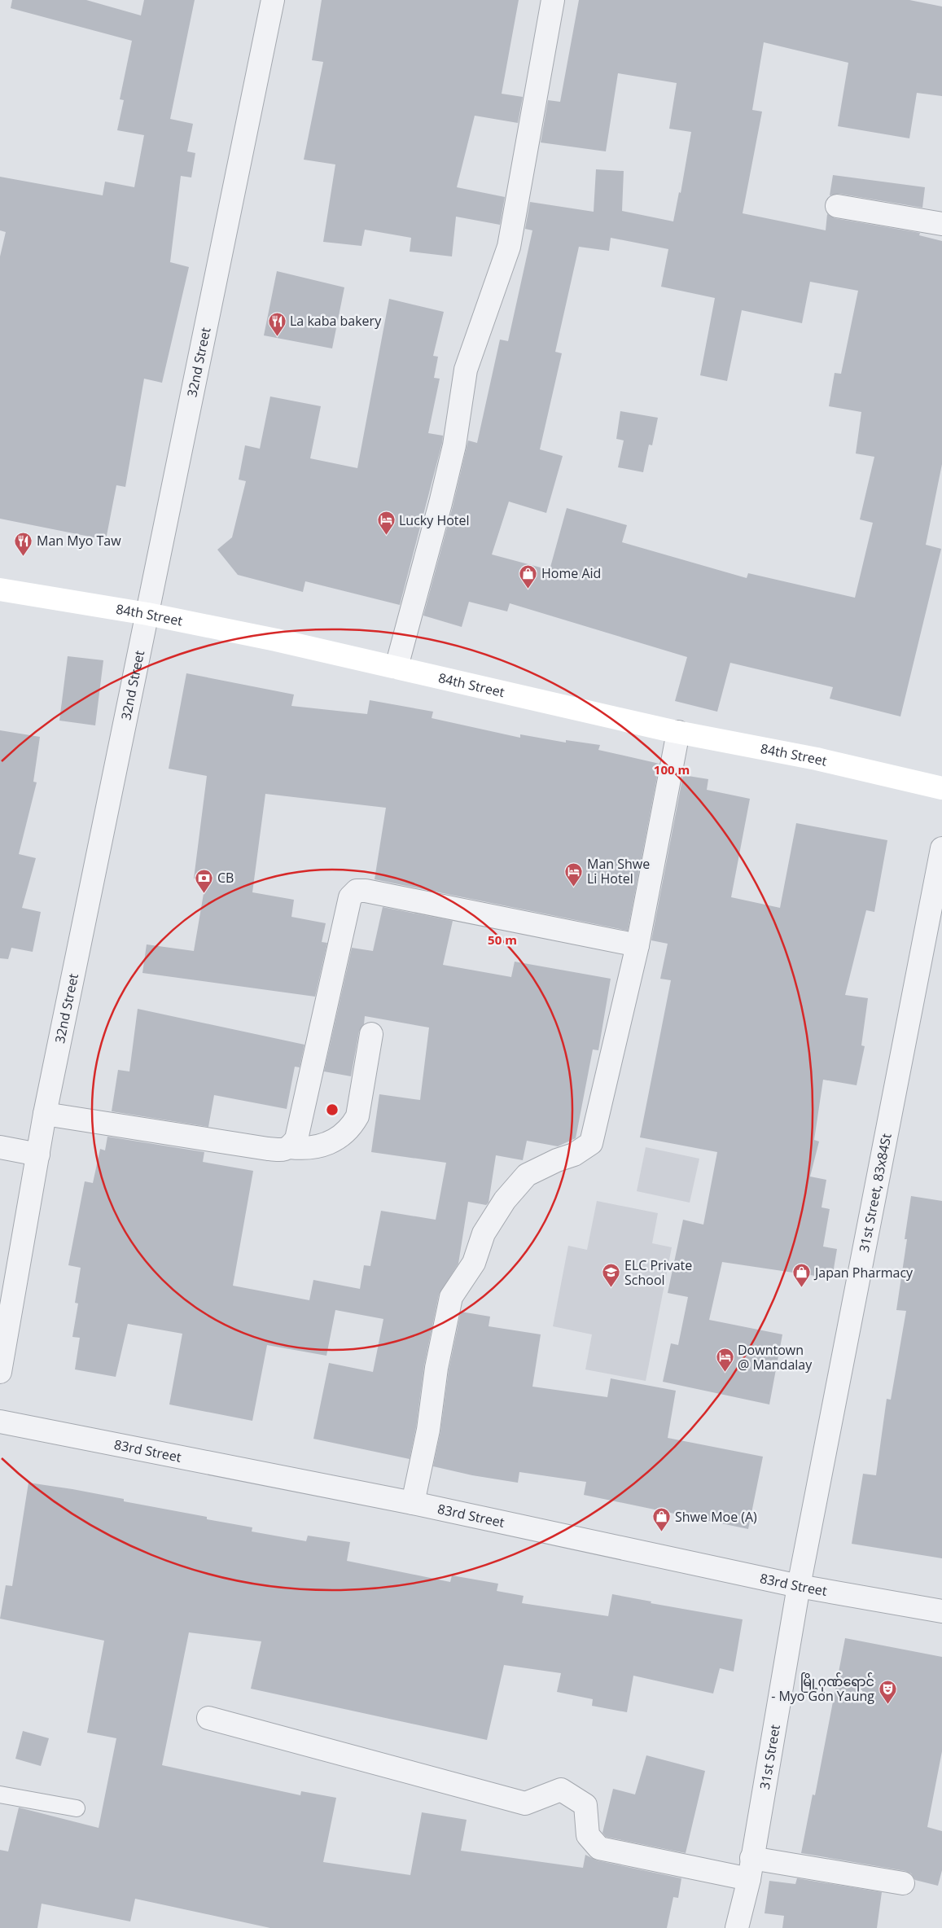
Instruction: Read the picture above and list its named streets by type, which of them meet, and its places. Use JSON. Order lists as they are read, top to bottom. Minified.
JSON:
{"streets":{"main road":["84th Street"],"street":["32nd Street","31st Street, 83x84St","83rd Street","31st Street"]},"crossings":[["32nd Street","84th Street"],["31st Street, 83x84St","83rd Street"],["31st Street, 83x84St","31st Street"],["83rd Street","31st Street"]],"places":{"restaurant":["La kaba bakery","Man Myo Taw"],"hotel":["Lucky Hotel","Man Shwe Li Hotel","Downtown @ Mandalay"],"shop":["Home Aid","Japan Pharmacy","Shwe Moe (A)"],"bank":["CB"],"school or university":["ELC Private School"],"theatre":["မြို့ဂုဏ်ရောင် - Myo Gon Yaung"]},"rings":["100 m","50 m"]}
